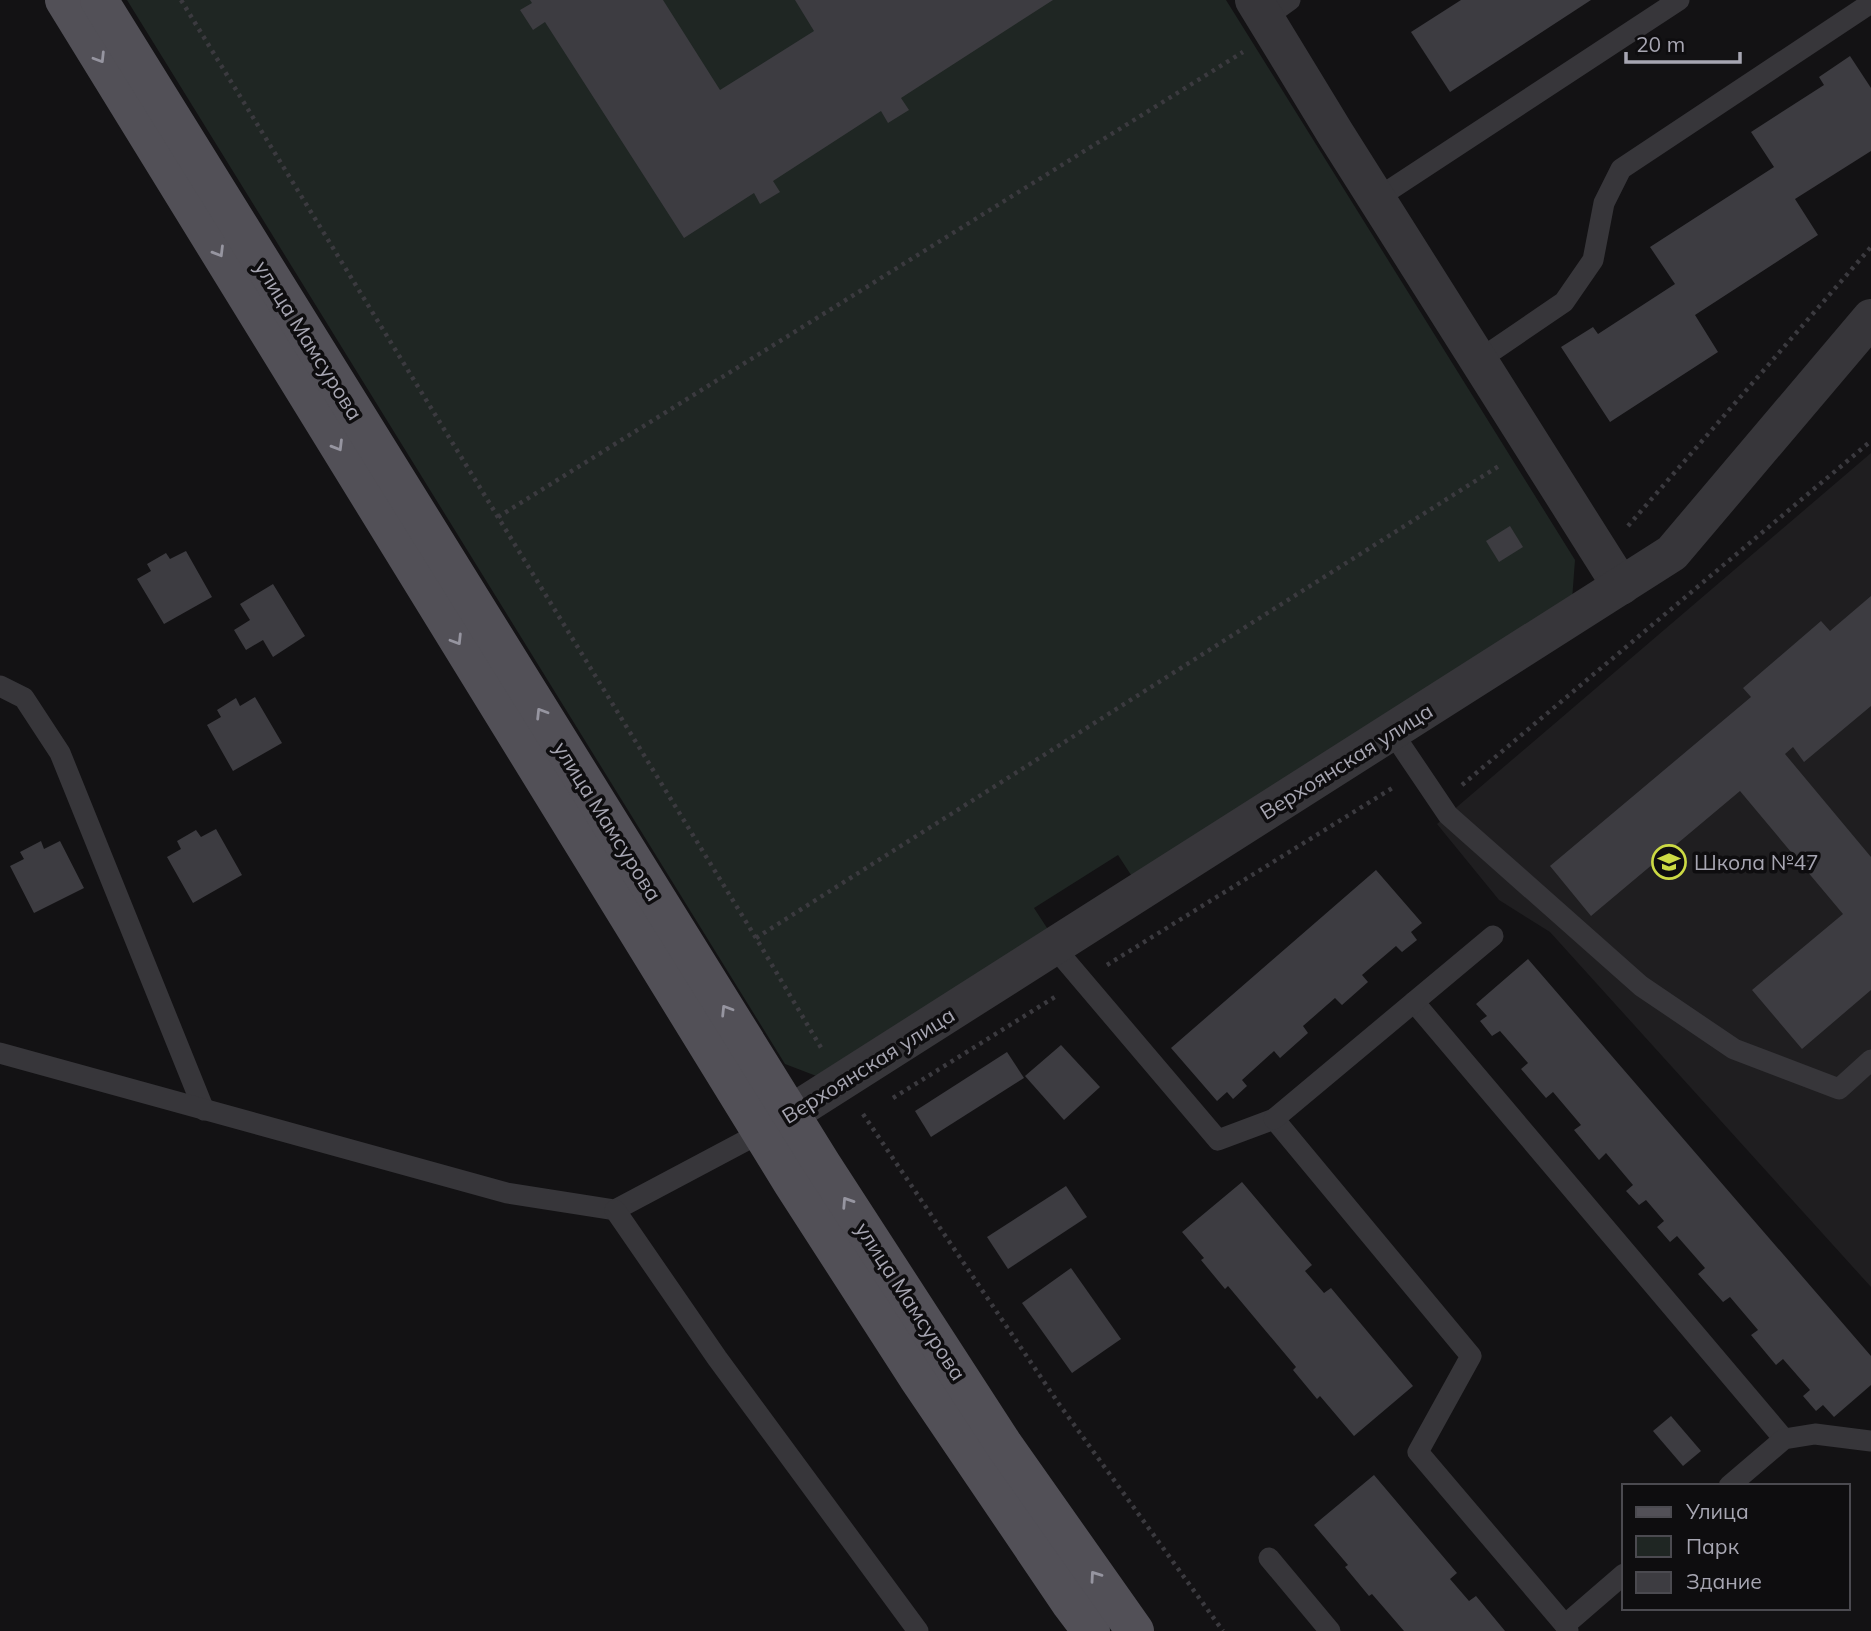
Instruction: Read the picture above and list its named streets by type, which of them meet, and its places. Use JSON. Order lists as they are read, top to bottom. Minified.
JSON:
{"streets":{"main road":["улица Мамсурова"],"street":["Верхоянская улица"]},"crossings":[["улица Мамсурова","Верхоянская улица"]],"places":{"school or university":["Школа №47"]},"legend":["Улица","Парк","Здание"],"scale_bar":"20 m"}
